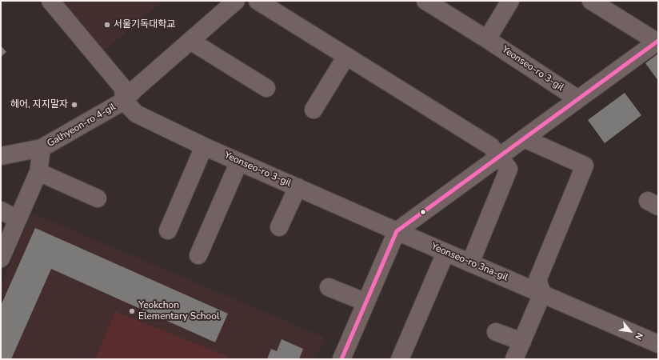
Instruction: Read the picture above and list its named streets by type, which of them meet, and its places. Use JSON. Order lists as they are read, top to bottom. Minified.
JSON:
{"streets":{"street":["Yeonseo-ro 3-gil","Galhyeon-ro 4-gil","Yeonseo-ro 3na-gil"]},"crossings":[["Yeonseo-ro 3-gil","Galhyeon-ro 4-gil"],["Yeonseo-ro 3-gil","Yeonseo-ro 3na-gil"]],"places":["서울기독대학교","헤어, 지지말자","Yeokchon Elementary School"],"north":"bottom right"}
